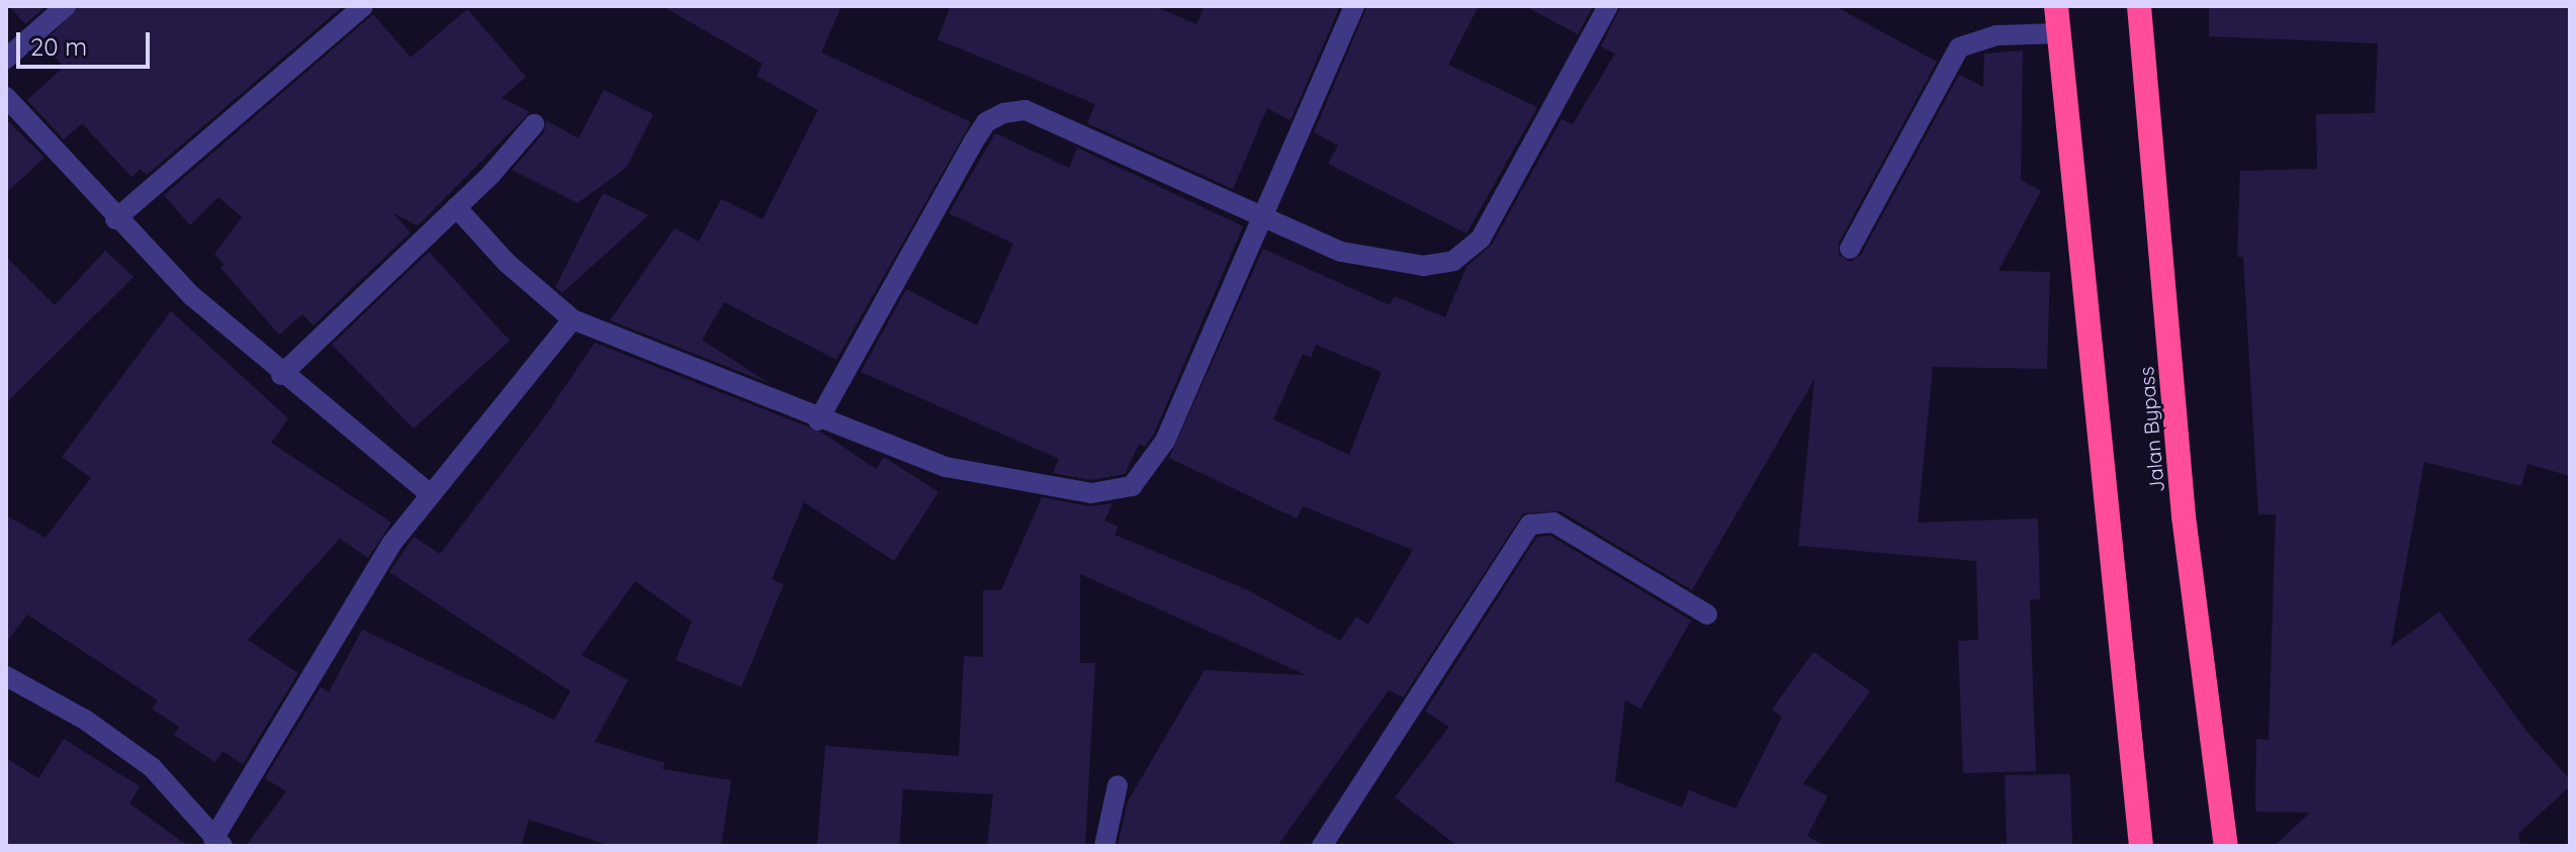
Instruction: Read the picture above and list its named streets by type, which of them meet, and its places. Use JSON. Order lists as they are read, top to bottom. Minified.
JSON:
{"streets":{"highway":["Jalan Bypass"]},"scale_bar":"20 m"}
